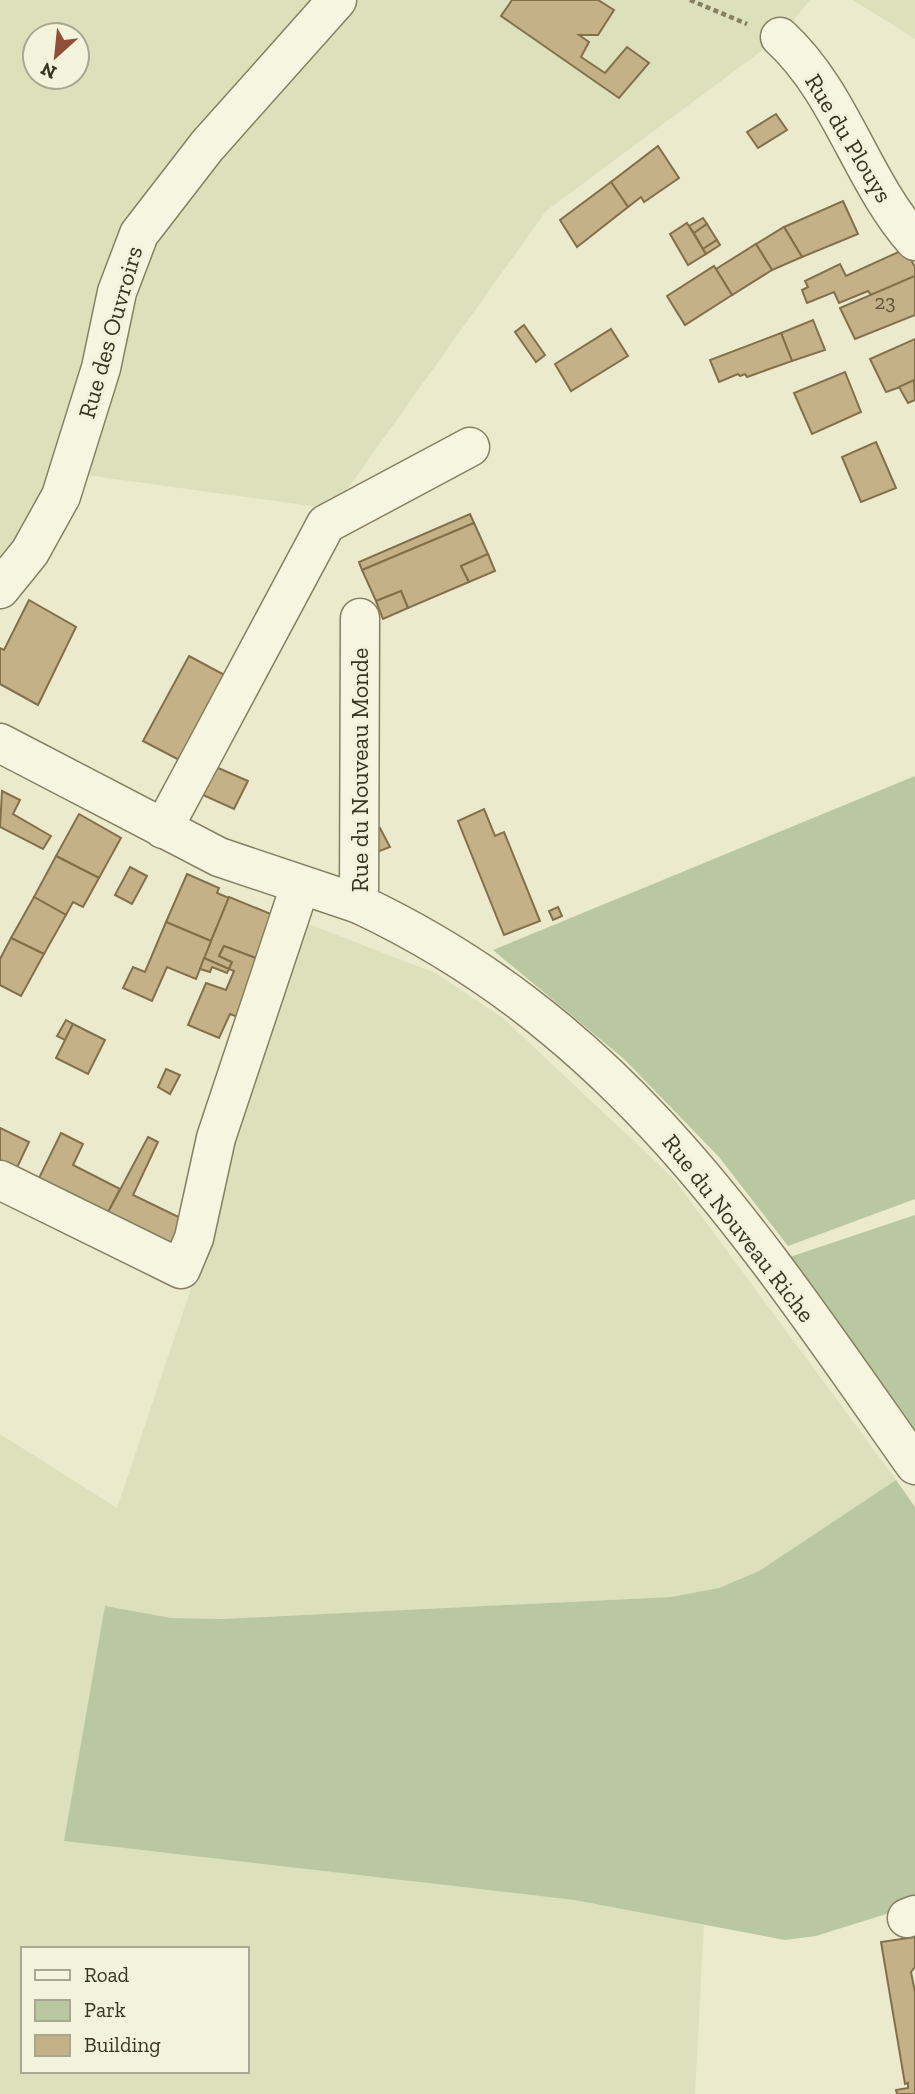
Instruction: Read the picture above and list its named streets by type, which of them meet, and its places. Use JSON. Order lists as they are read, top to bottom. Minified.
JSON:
{"streets":{"street":["Rue du Plouys","Rue des Ouvroirs","Rue du Nouveau Monde","Rue du Nouveau Riche"]},"crossings":[["Rue du Nouveau Monde","Rue du Nouveau Riche"]],"house_numbers":["23"],"legend":["Road","Park","Building"],"north":"bottom left"}
